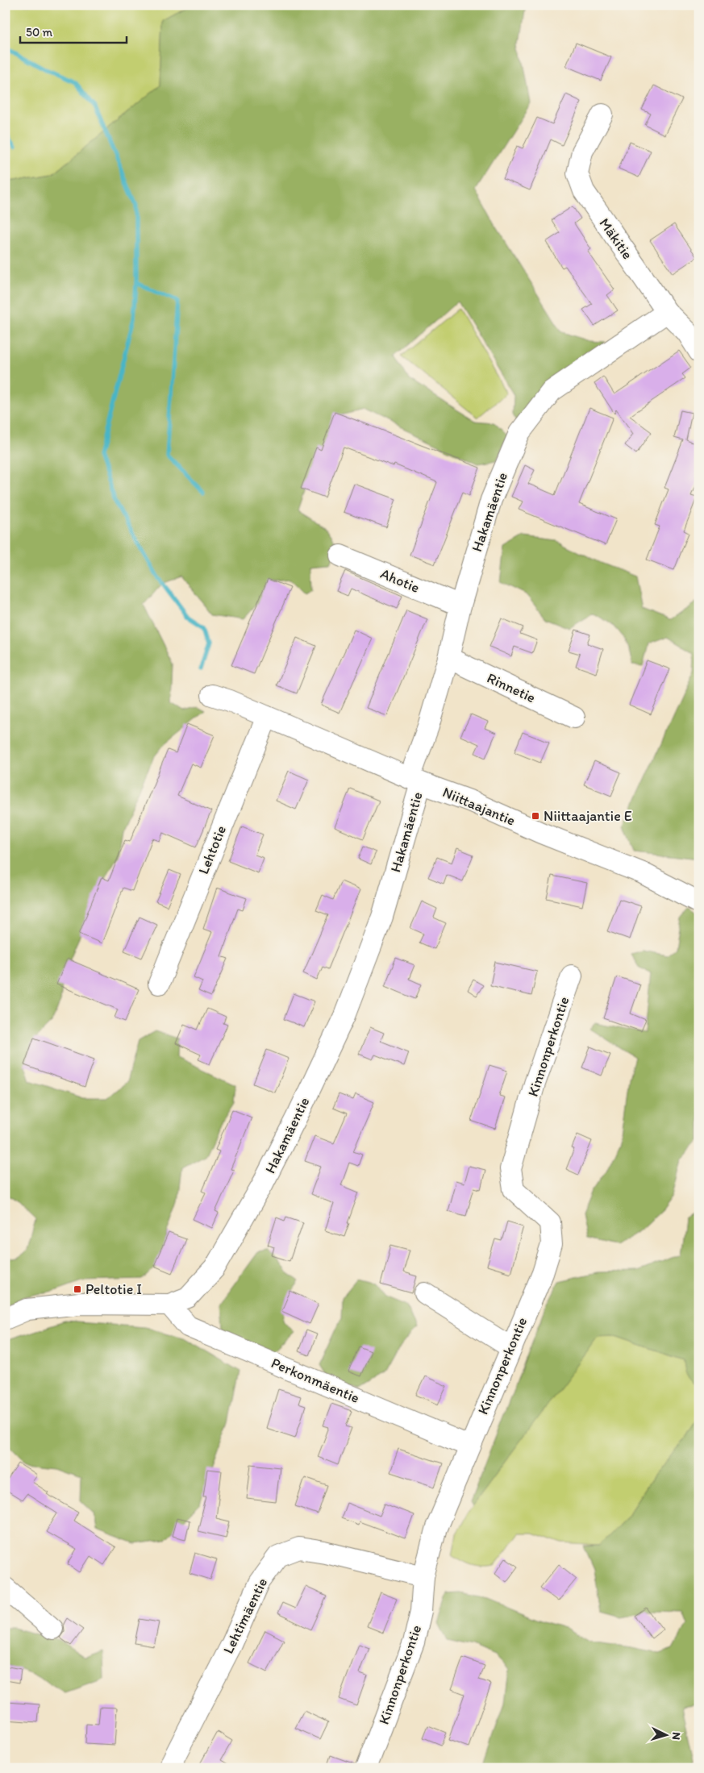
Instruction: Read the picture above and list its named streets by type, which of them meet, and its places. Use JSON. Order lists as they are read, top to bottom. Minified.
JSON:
{"streets":{"street":["Mäkitie","Hakamäentie","Ahotie","Rinnetie","Niittaajantie","Lehtotie","Kinnonperkontie","Perkonmäentie","Lehtimäentie"]},"crossings":[["Mäkitie","Hakamäentie"],["Hakamäentie","Ahotie"],["Hakamäentie","Rinnetie"],["Hakamäentie","Niittaajantie"],["Hakamäentie","Perkonmäentie"],["Niittaajantie","Lehtotie"],["Kinnonperkontie","Perkonmäentie"],["Kinnonperkontie","Lehtimäentie"]],"places":{"transit":["Niittaajantie E","Peltotie I"]},"scale_bar":"50 m","north":"right"}
